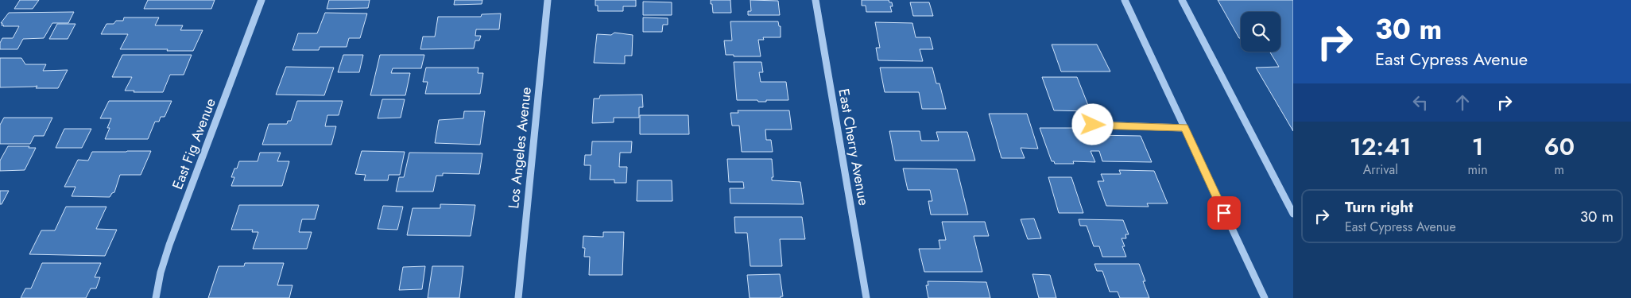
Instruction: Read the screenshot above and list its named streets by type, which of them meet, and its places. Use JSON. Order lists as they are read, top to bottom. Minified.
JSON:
{"streets":{"street":["East Fig Avenue","East Cherry Avenue","Los Angeles Avenue"]},"page":{"turn":["30 m","East Cypress Avenue"],"eta":["12:41","Arrival","1","min","60","m"],"list":[{"name":"Turn right","note":"East Cypress Avenue","value":"30 m"}]}}
